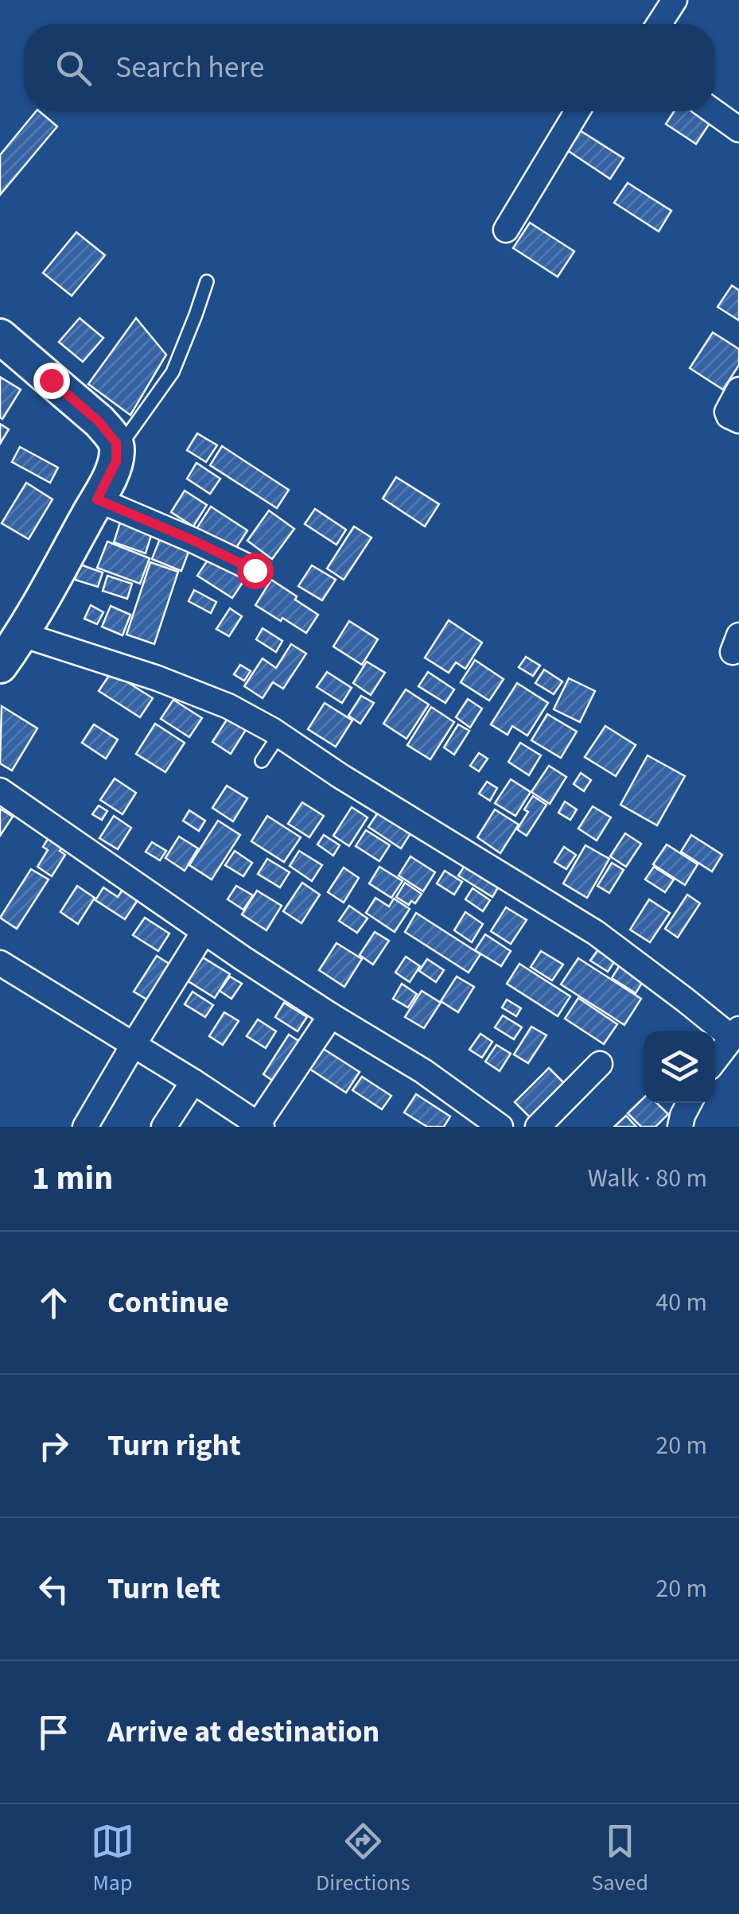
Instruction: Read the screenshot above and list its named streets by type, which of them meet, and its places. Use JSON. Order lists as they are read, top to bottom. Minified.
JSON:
{"page":{"search":"Search here","heading":["1 min","Walk · 80 m"],"list":[["Continue","40 m"],["Turn right","20 m"],["Turn left","20 m"],"Arrive at destination"],"nav":["Map","Directions","Saved"]}}
